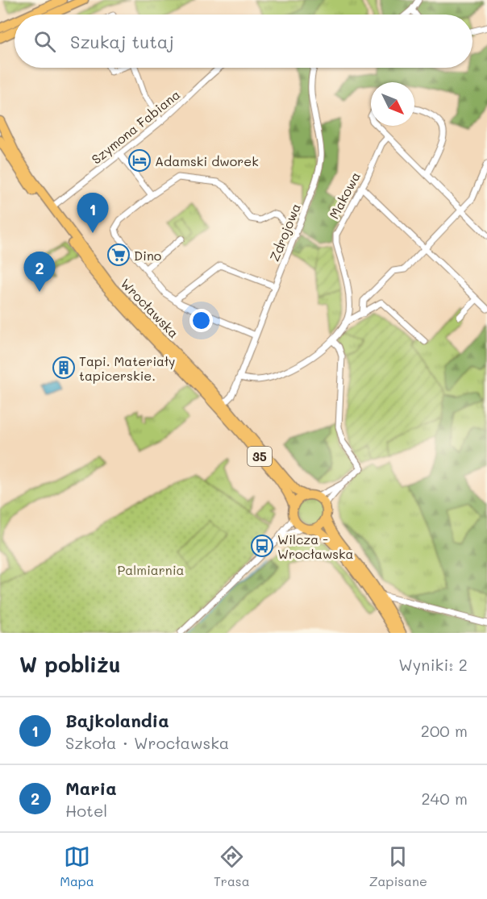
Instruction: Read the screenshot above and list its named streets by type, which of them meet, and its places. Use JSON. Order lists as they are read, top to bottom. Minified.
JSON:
{"streets":{"main road":["Wrocławska","35"],"street":["Szymona Fabiana","Makowa","Zdrojowa"]},"crossings":[["Szymona Fabiana","Wrocławska"],["Zdrojowa","Wrocławska"],["Wrocławska","35"]],"parks":["Palmiarnia"],"places":{"hotel":["Adamski dworek"],"supermarket":["Dino"],"building":["Tapi. Materiały tapicerskie."],"bus stop":["Wilcza - Wrocławska"]},"north":"bottom right","page":{"search":"Szukaj tutaj","pins":["1","2"],"heading":["W pobliżu","Wyniki: 2"],"list":[{"mark":"1","name":"Bajkolandia","note":"Szkoła · Wrocławska","value":"200 m"},{"mark":"2","name":"Maria","note":"Hotel","value":"240 m"}],"nav":["Mapa","Trasa","Zapisane"]}}
